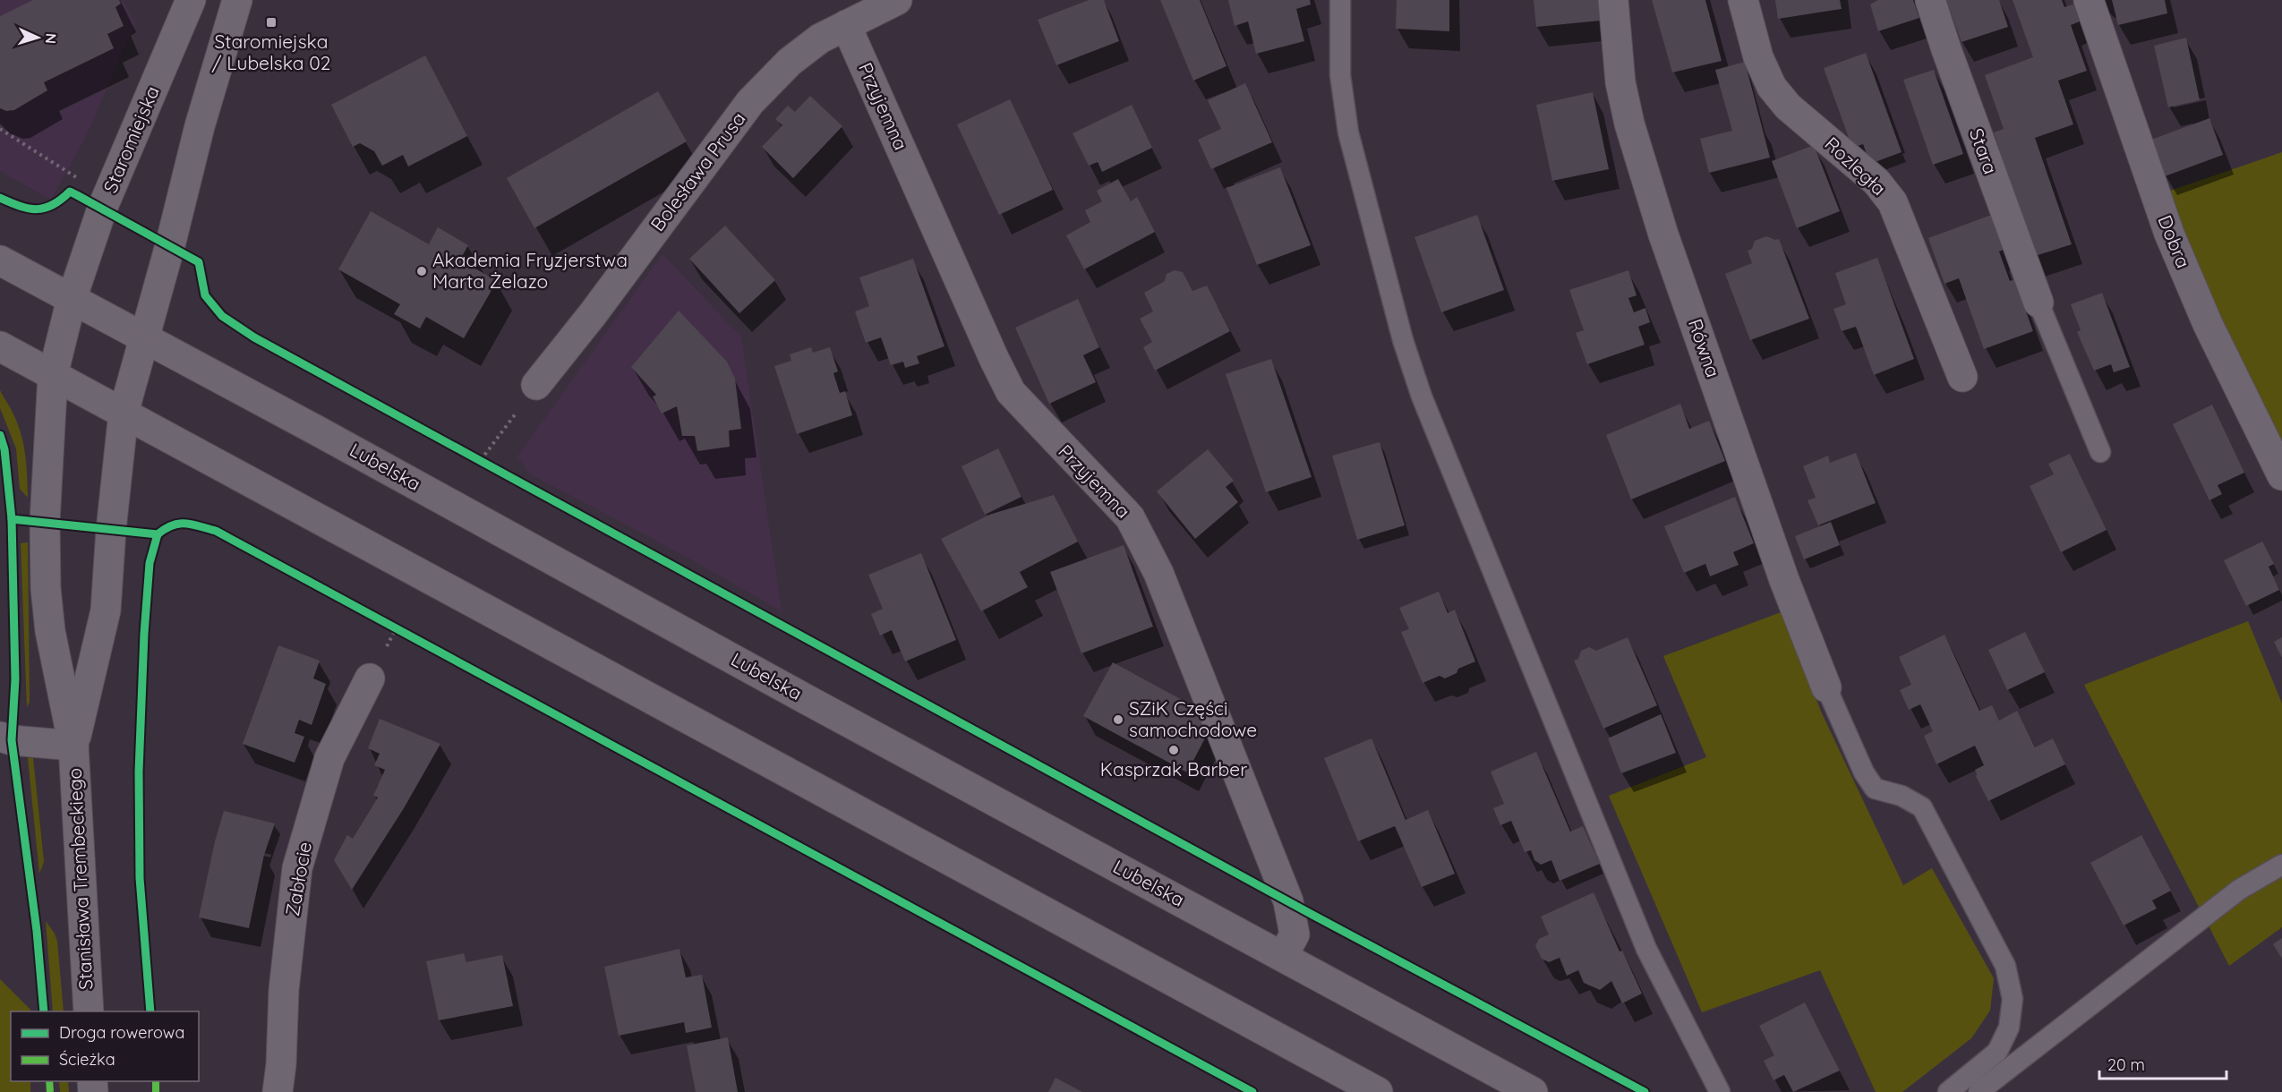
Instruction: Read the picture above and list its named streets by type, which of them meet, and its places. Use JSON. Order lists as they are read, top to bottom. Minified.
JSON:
{"streets":{"street":["Przyjemna","Staromiejska","Stara","Rozległa","Bolesława Prusa","Dobra","Równa","Lubelska","Stanisława Trembeckiego","Zabłocie"]},"crossings":[["Przyjemna","Bolesława Prusa"],["Przyjemna","Lubelska"],["Staromiejska","Lubelska"],["Staromiejska","Stanisława Trembeckiego"],["Lubelska","Stanisława Trembeckiego"]],"places":{"transit":["Staromiejska / Lubelska 02"],"other":["Akademia Fryzjerstwa Marta Żelazo","SZiK Części samochodowe","Kasprzak Barber"]},"legend":["Droga rowerowa","Ścieżka"],"scale_bar":"20 m","north":"right"}
